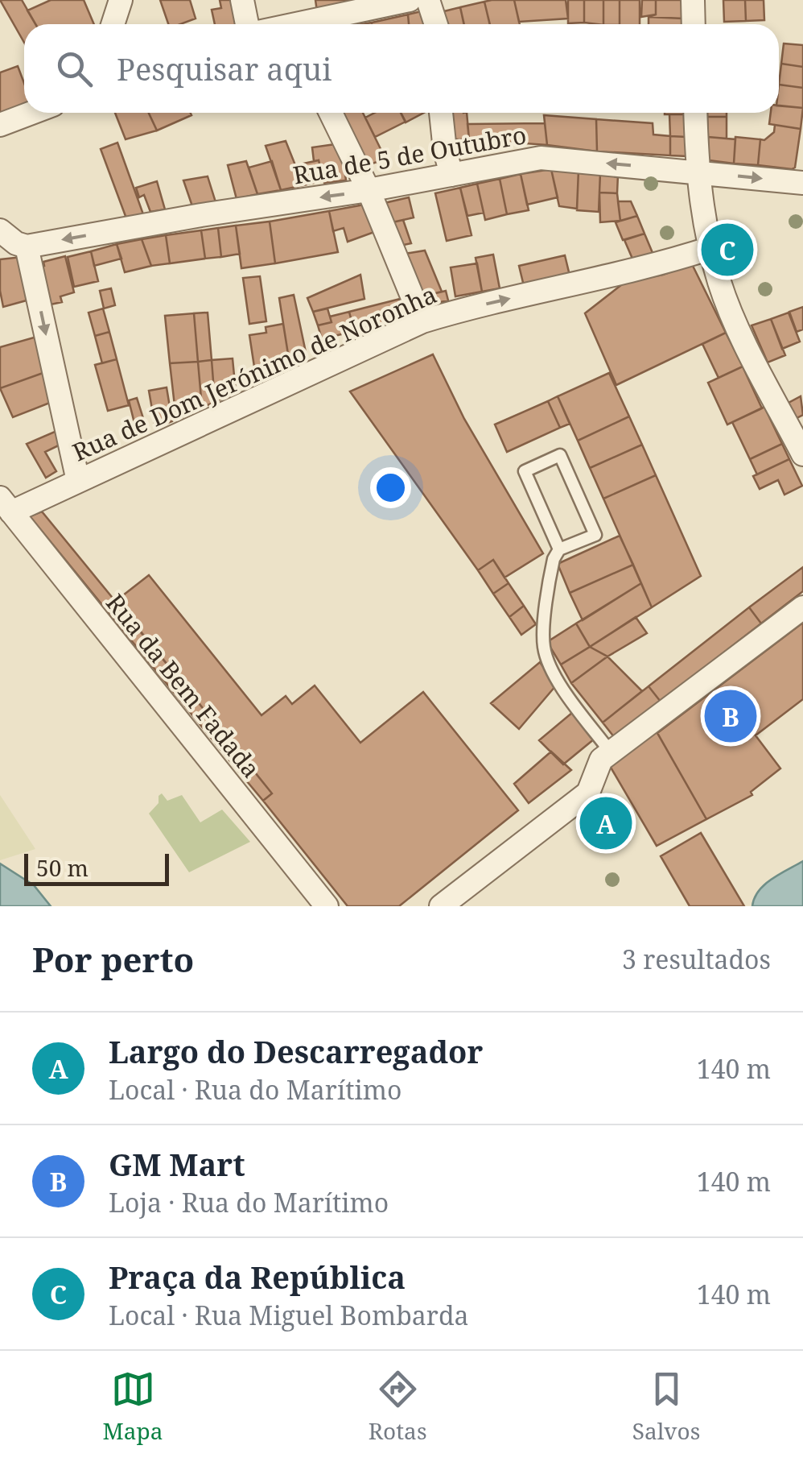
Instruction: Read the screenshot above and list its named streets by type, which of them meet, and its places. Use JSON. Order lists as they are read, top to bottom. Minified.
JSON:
{"streets":{"street":["Rua de 5 de Outubro","Rua de Dom Jerónimo de Noronha","Rua da Bem Fadada"]},"crossings":[["Rua de Dom Jerónimo de Noronha","Rua da Bem Fadada"]],"one_way":["Rua de Dom Jerónimo de Noronha"],"scale_bar":"50 m","page":{"search":"Pesquisar aqui","pins":["C","B","A"],"scale":"50 m","heading":["Por perto","3 resultados"],"list":[{"mark":"A","name":"Largo do Descarregador","note":"Local · Rua do Marítimo","value":"140 m"},{"mark":"B","name":"GM Mart","note":"Loja · Rua do Marítimo","value":"140 m"},{"mark":"C","name":"Praça da República","note":"Local · Rua Miguel Bombarda","value":"140 m"}],"nav":["Mapa","Rotas","Salvos"]}}
